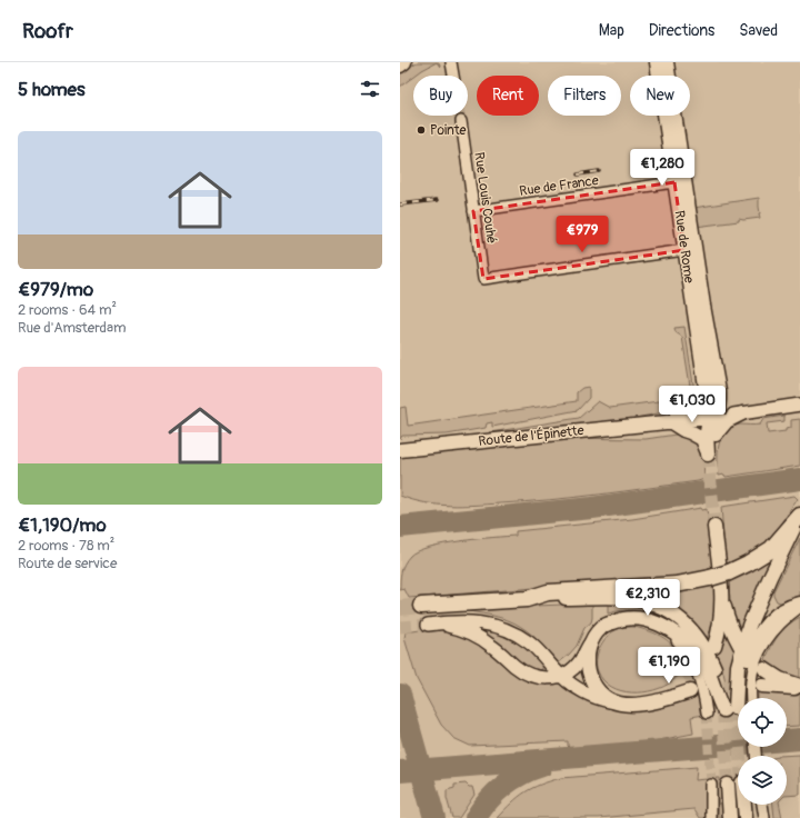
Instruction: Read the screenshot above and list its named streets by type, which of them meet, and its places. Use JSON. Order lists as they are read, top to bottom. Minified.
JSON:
{"streets":{"main road":["Rue de Rome","Route de l'Épinette"],"street":["Rue de France","Rue Louis Couhé"]},"crossings":[["Rue de France","Rue Louis Couhé"],["Rue de France","Rue de Rome"],["Rue Louis Couhé","Rue de Rome"],["Rue de Rome","Route de l'Épinette"]],"places":["Pointe"],"page":{"header":"Roofr","nav":["Map","Directions","Saved"],"heading":"5 homes","chip":["Buy","Rent","Filters","New"],"list":[{"name":"€979/mo","note":"2 rooms · 64 m² · Rue d'Amsterdam"},{"name":"€1,190/mo","note":"2 rooms · 78 m² · Route de service"}],"price":["€1,280","€979","€1,030","€2,310","€1,190"]}}
